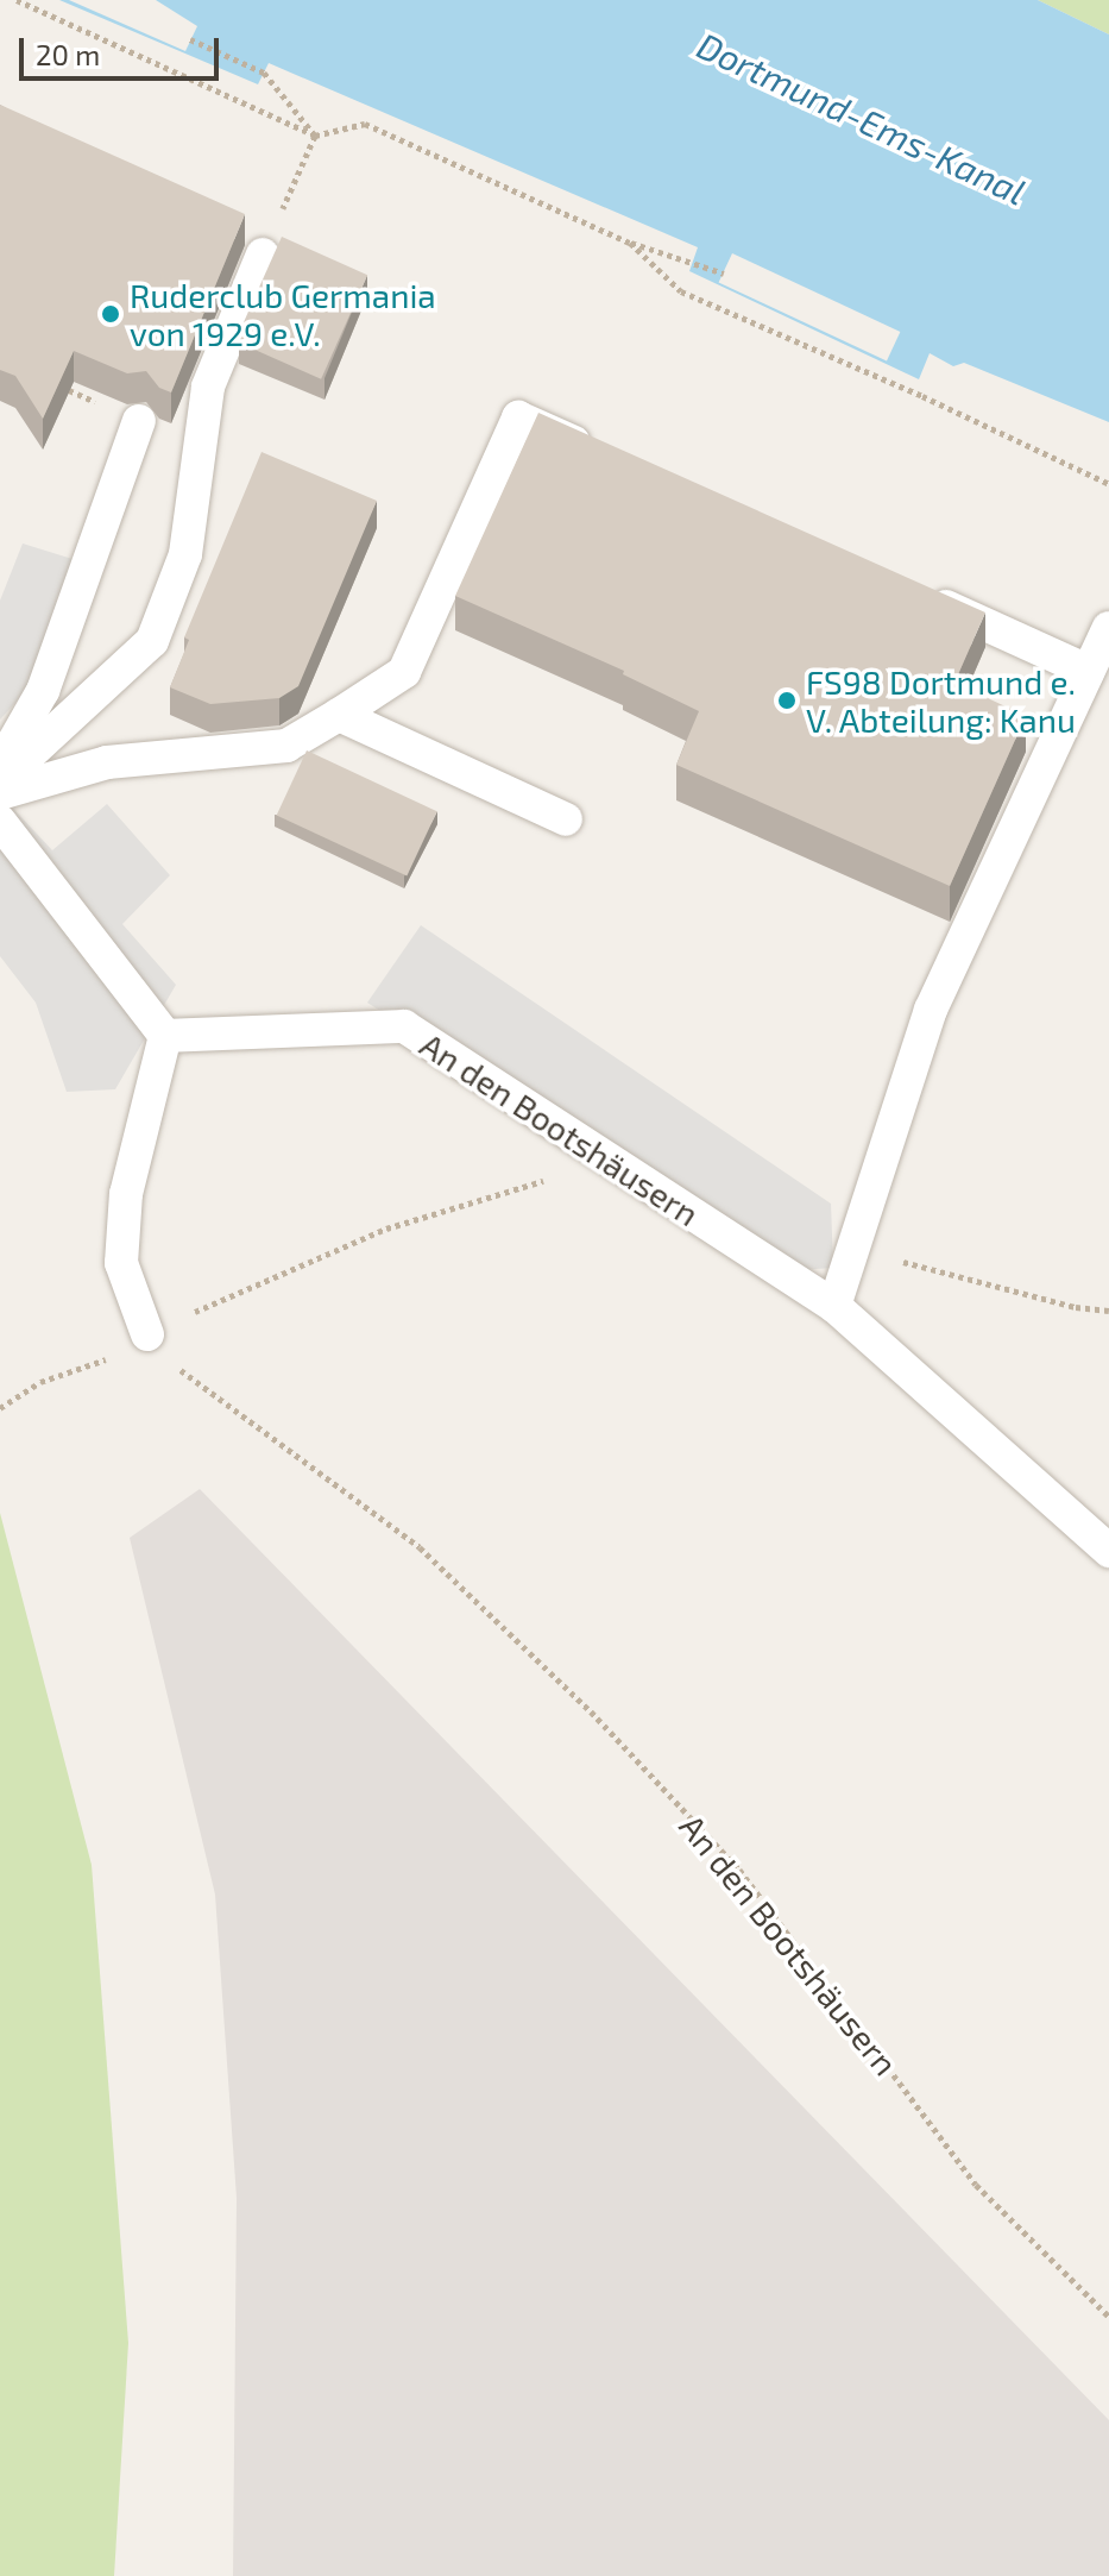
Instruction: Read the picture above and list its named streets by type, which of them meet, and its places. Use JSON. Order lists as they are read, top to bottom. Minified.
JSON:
{"streets":{"lane":["An den Bootshäusern"]},"water":["Dortmund-Ems-Kanal"],"places":["Ruderclub Germania von 1929 e.V.","FS98 Dortmund e. V. Abteilung: Kanu"],"scale_bar":"20 m"}
